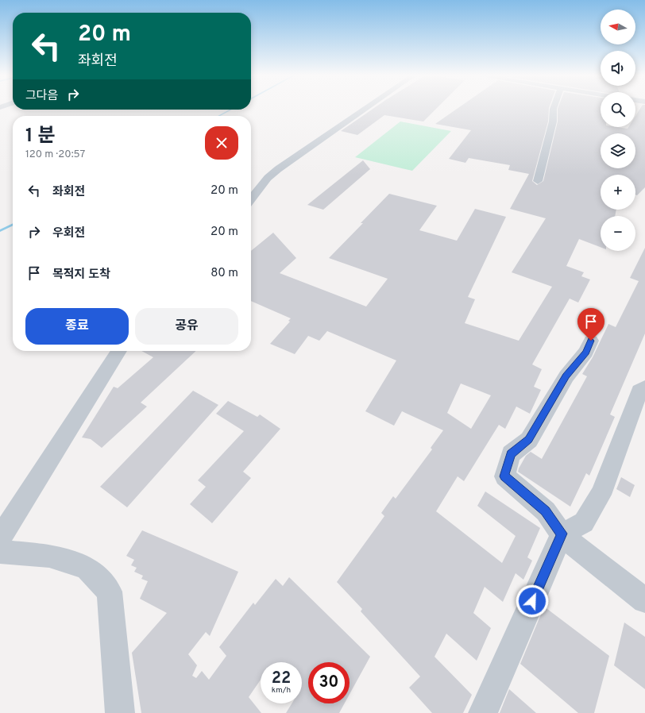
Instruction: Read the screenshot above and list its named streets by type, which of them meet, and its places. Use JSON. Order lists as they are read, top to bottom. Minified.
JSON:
{"north":"left","page":{"map_buttons":["+","−"],"turn":["20 m","좌회전"],"then":"그다음","heading":["1 분","120 m · 20:57"],"list":[{"name":"좌회전","value":"20 m"},{"name":"우회전","value":"20 m"},{"name":"목적지 도착","value":"80 m"}],"buttons":["종료","공유"],"speed":"22 km/h","limit":"30"}}
